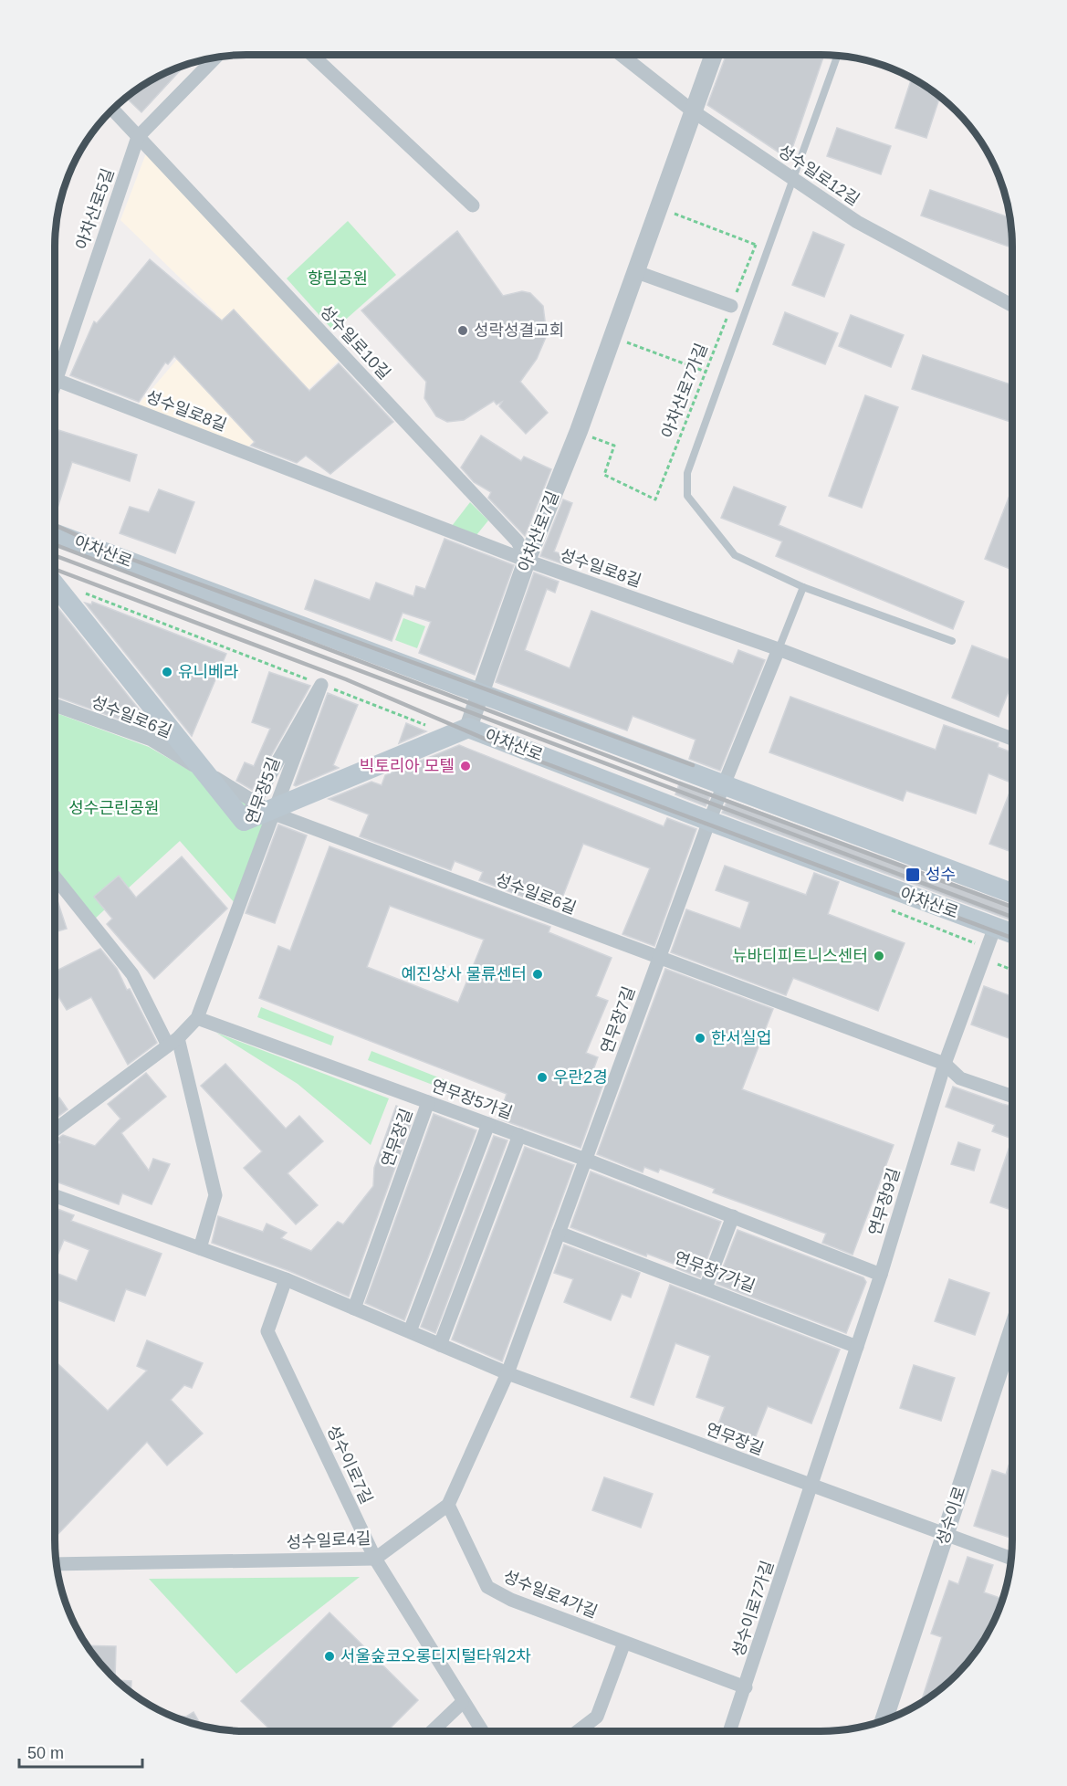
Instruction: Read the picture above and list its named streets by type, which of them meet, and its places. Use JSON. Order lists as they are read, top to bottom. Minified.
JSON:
{"streets":{"main road":["아차산로"],"street":["성수일로12길","아차산로5길","성수일로10길","성수일로8길","아차산로7길","성수일로6길","연무장5길","연무장7길","연무장5가길","연무장길","연무장9길","연무장7가길","성수이로7길","성수이로","성수일로4길","성수일로4가길","성수이로7가길"],"path":["아차산로7가길"]},"crossings":[["성수일로12길","아차산로7길"],["아차산로5길","성수일로10길"],["성수일로10길","성수일로8길"],["성수일로10길","아차산로7길"],["아차산로7가길","아차산로7길"],["성수일로8길","아차산로7길"],["성수일로8길","연무장7길"],["아차산로7길","아차산로"],["아차산로","연무장5길"],["아차산로","연무장7길"],["아차산로","연무장9길"],["성수일로6길","연무장5길"],["성수일로6길","연무장7길"],["성수일로6길","연무장9길"],["연무장5길","연무장5가길"],["연무장7길","연무장5가길"],["연무장7길","연무장길"],["연무장7길","연무장7가길"],["연무장7길","성수일로4길"],["연무장5가길","연무장길"],["연무장5가길","연무장9길"],["연무장길","연무장9길"],["연무장길","성수이로7길"],["연무장길","성수이로"],["연무장길","성수일로4길"],["연무장길","성수이로7가길"],["연무장9길","연무장7가길"],["연무장9길","성수이로7가길"],["성수이로7길","성수일로4길"],["성수일로4길","성수일로4가길"],["성수일로4가길","성수이로7가길"]],"parks":["향림공원","성수근린공원"],"places":{"other":["성락성결교회","유니베라","빅토리아 모텔","뉴바디피트니스센터","예진상사 물류센터","한서실업","우란2경","서울숲코오롱디지털타워2차"],"transit":["성수"]},"scale_bar":"50 m"}
